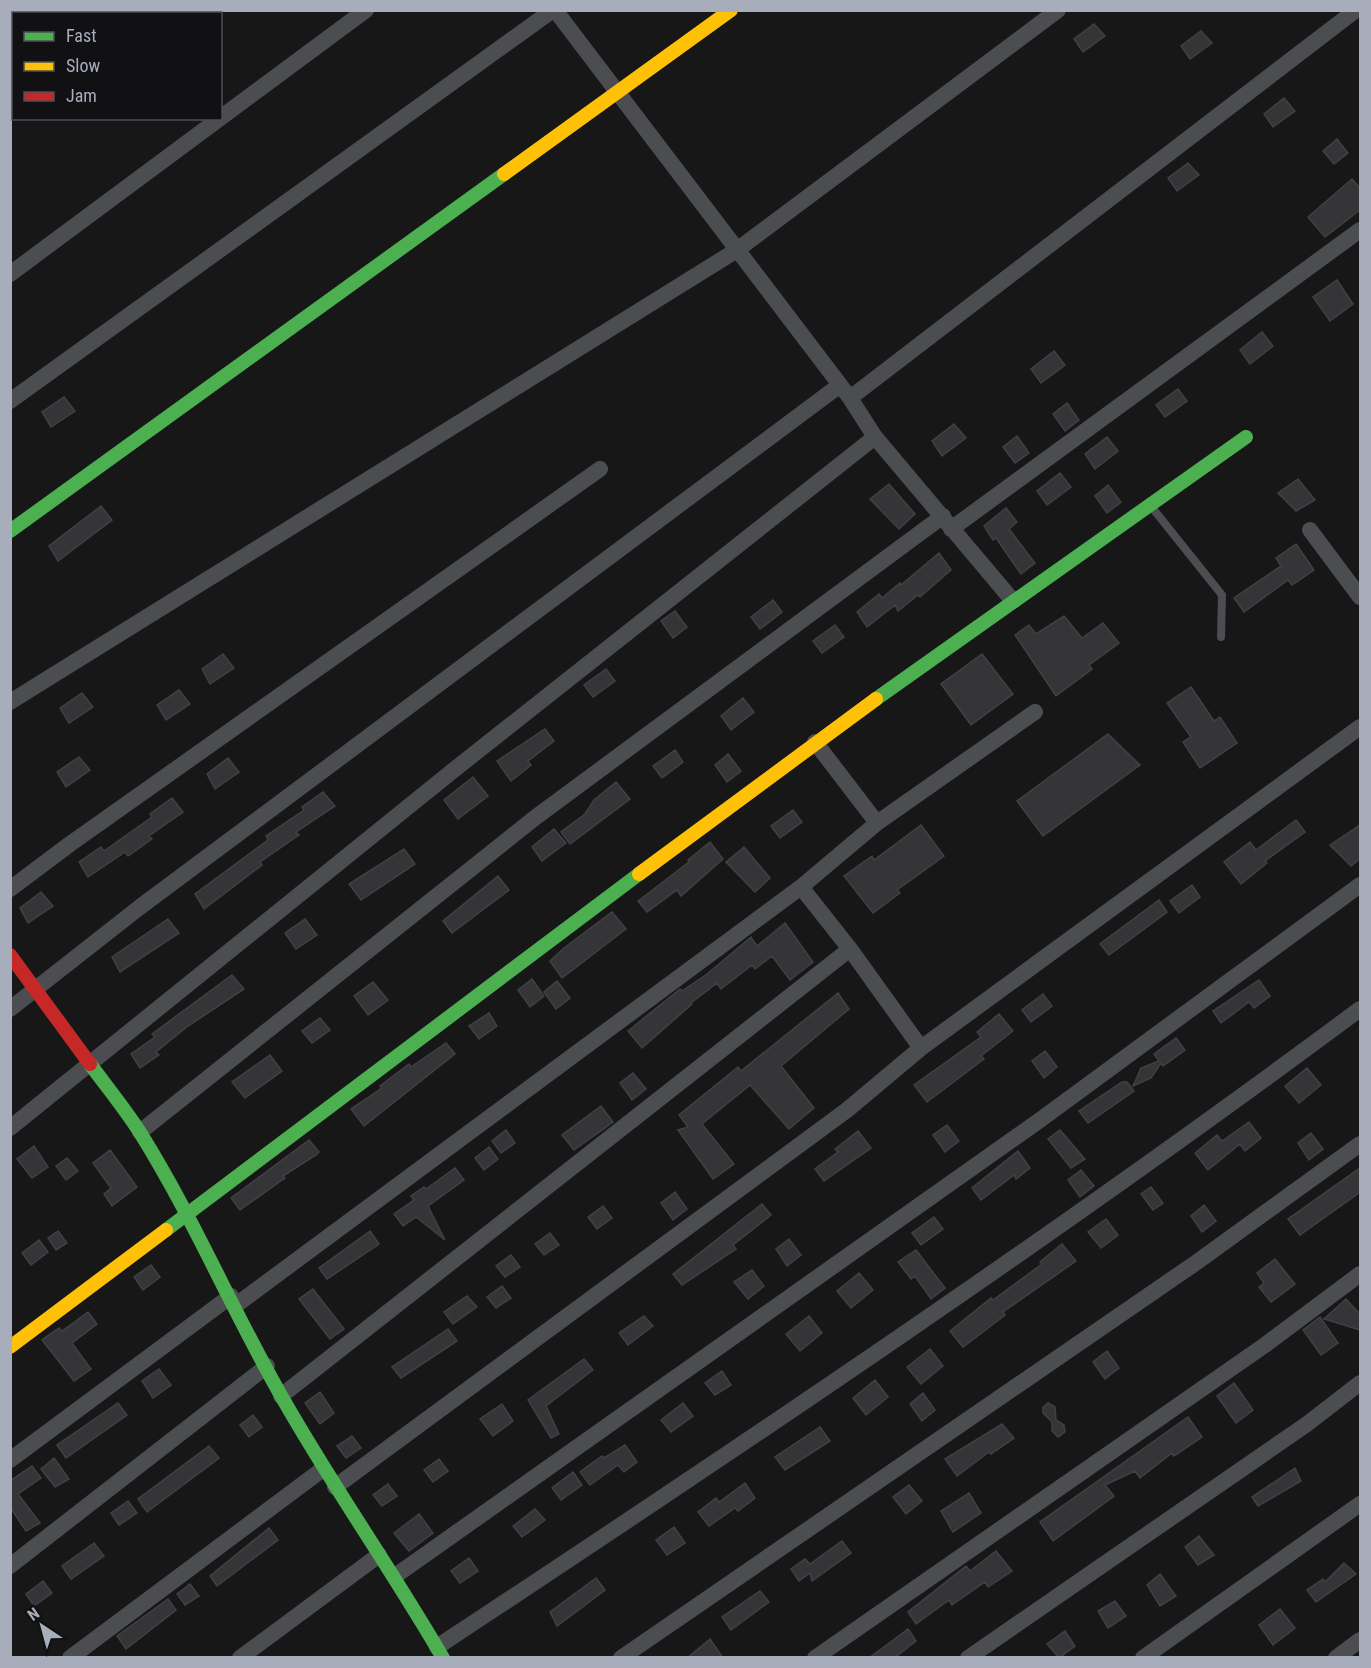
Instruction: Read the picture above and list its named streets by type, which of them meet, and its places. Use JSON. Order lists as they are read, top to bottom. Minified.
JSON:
{"legend":["Fast","Slow","Jam"],"north":"top left"}
